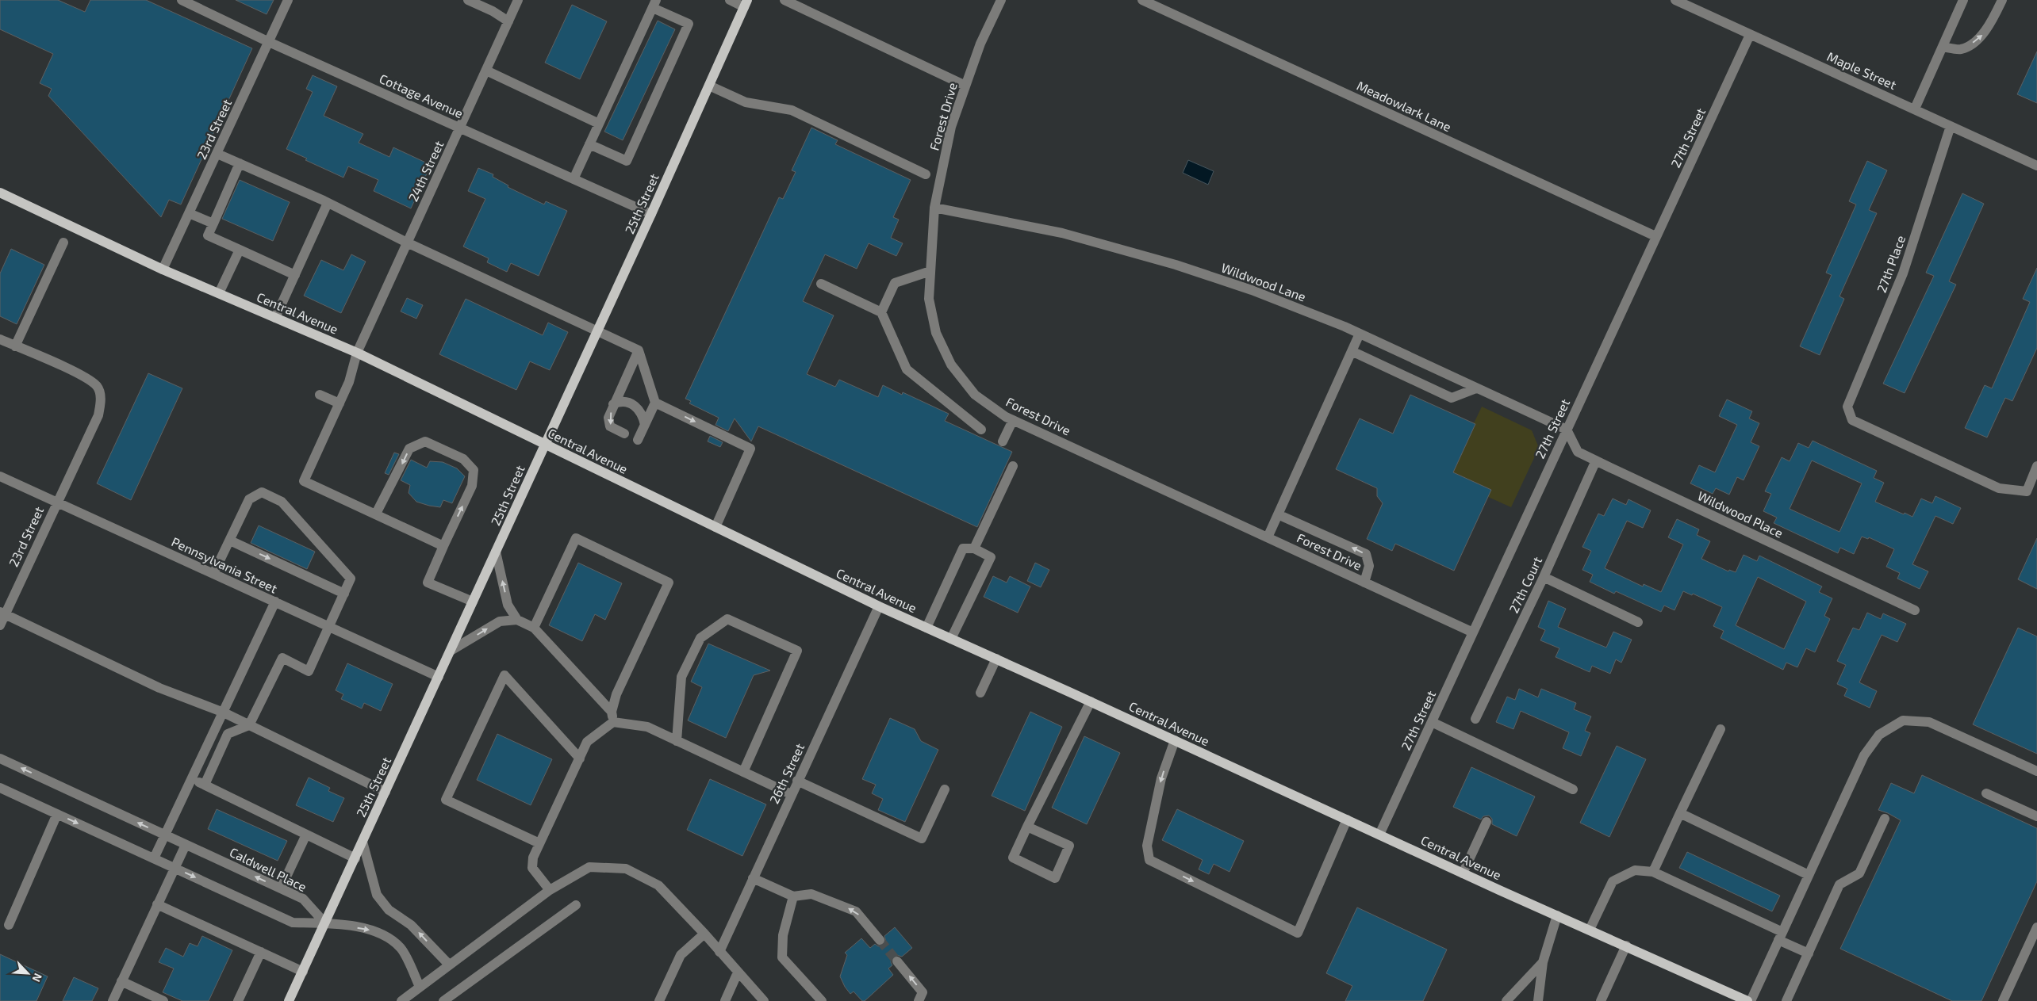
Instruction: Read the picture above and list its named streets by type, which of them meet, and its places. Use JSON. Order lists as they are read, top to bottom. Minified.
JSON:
{"streets":{"main road":["25th Street","Central Avenue"],"street":["Maple Street","Cottage Avenue","Meadowlark Lane","Forest Drive","23rd Street","27th Street","24th Street","27th Place","Wildwood Lane","Wildwood Place","Pennsylvania Street","27th Court","26th Street","Caldwell Place"]},"crossings":[["Maple Street","27th Street"],["Maple Street","27th Place"],["Cottage Avenue","23rd Street"],["Cottage Avenue","24th Street"],["Cottage Avenue","25th Street"],["Meadowlark Lane","27th Street"],["Forest Drive","27th Street"],["Forest Drive","Wildwood Lane"],["23rd Street","Central Avenue"],["23rd Street","Pennsylvania Street"],["27th Street","Wildwood Lane"],["27th Street","Central Avenue"],["27th Street","Wildwood Place"],["24th Street","Central Avenue"],["25th Street","Central Avenue"],["25th Street","Pennsylvania Street"],["25th Street","Caldwell Place"],["Wildwood Lane","Wildwood Place"],["Central Avenue","26th Street"],["Wildwood Place","27th Court"]],"north":"bottom right"}
